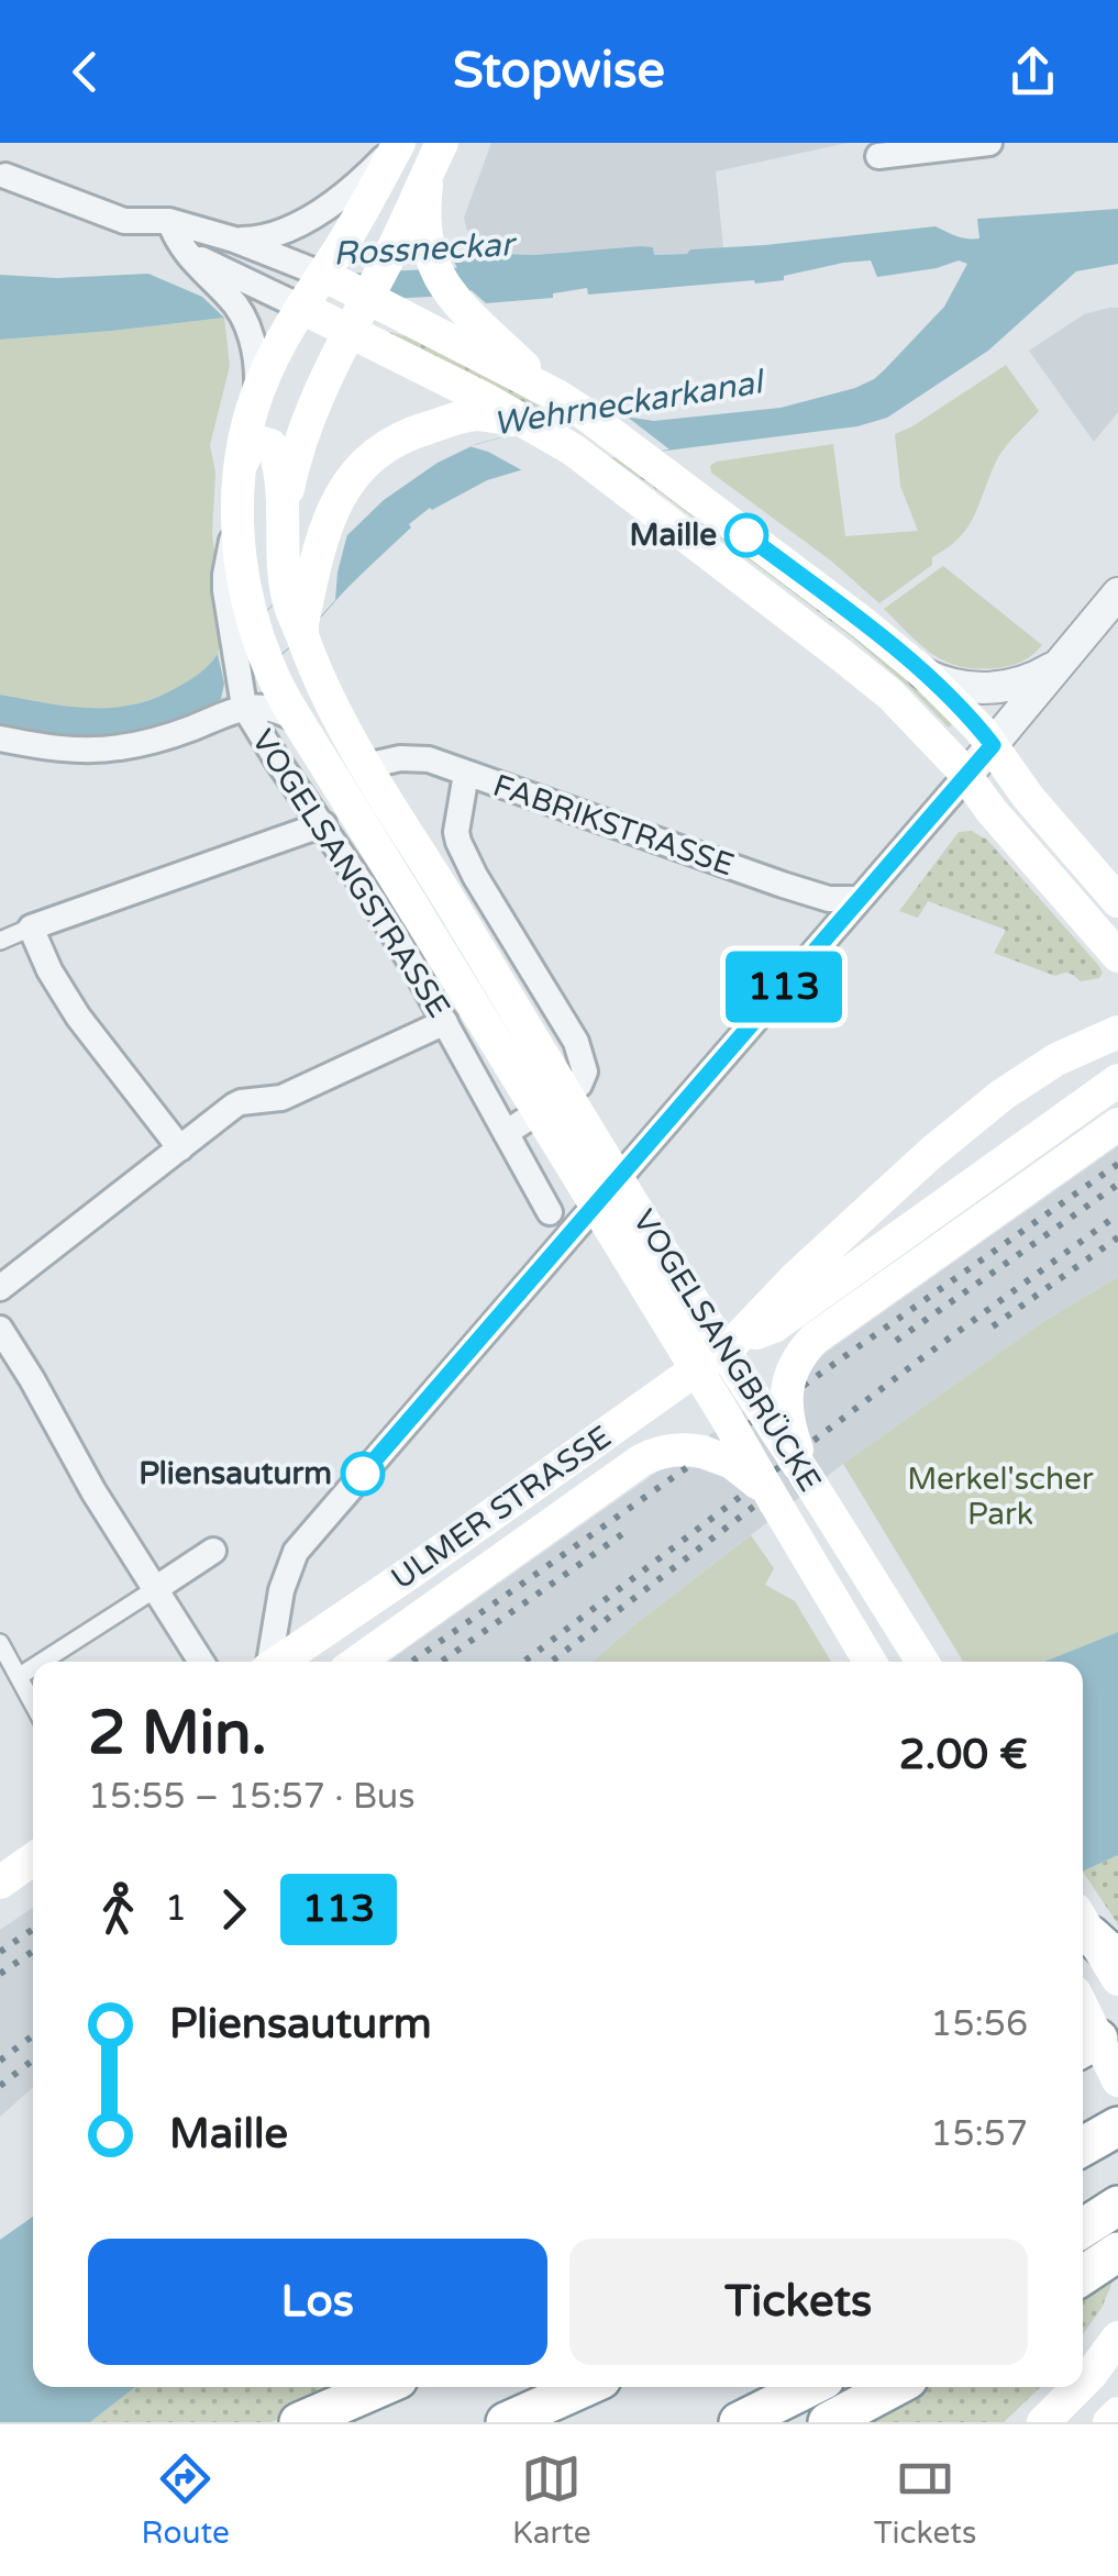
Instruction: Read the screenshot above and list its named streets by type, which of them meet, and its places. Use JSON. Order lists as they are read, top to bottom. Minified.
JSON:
{"streets":{"main road":["VOGELSANGBRÜCKE","ULMER STRASSE"],"street":["FABRIKSTRASSE","VOGELSANGSTRASSE"]},"crossings":[["FABRIKSTRASSE","VOGELSANGBRÜCKE"],["VOGELSANGSTRASSE","VOGELSANGBRÜCKE"]],"water":["Rossneckar","Wehrneckarkanal"],"parks":["Merkel'scher Park"],"places":["Maille","Pliensauturm"],"lines":["bus line 113"],"page":{"header":"Stopwise","on_map":"113","heading":["2 Min.","15:55 – 15:57 · Bus","2.00 €"],"legs":["1","113"],"list":[{"name":"Pliensauturm","value":"15:56"},{"name":"Maille","value":"15:57"}],"buttons":["Los","Tickets"],"tabs":["Route","Karte","Tickets"]}}
